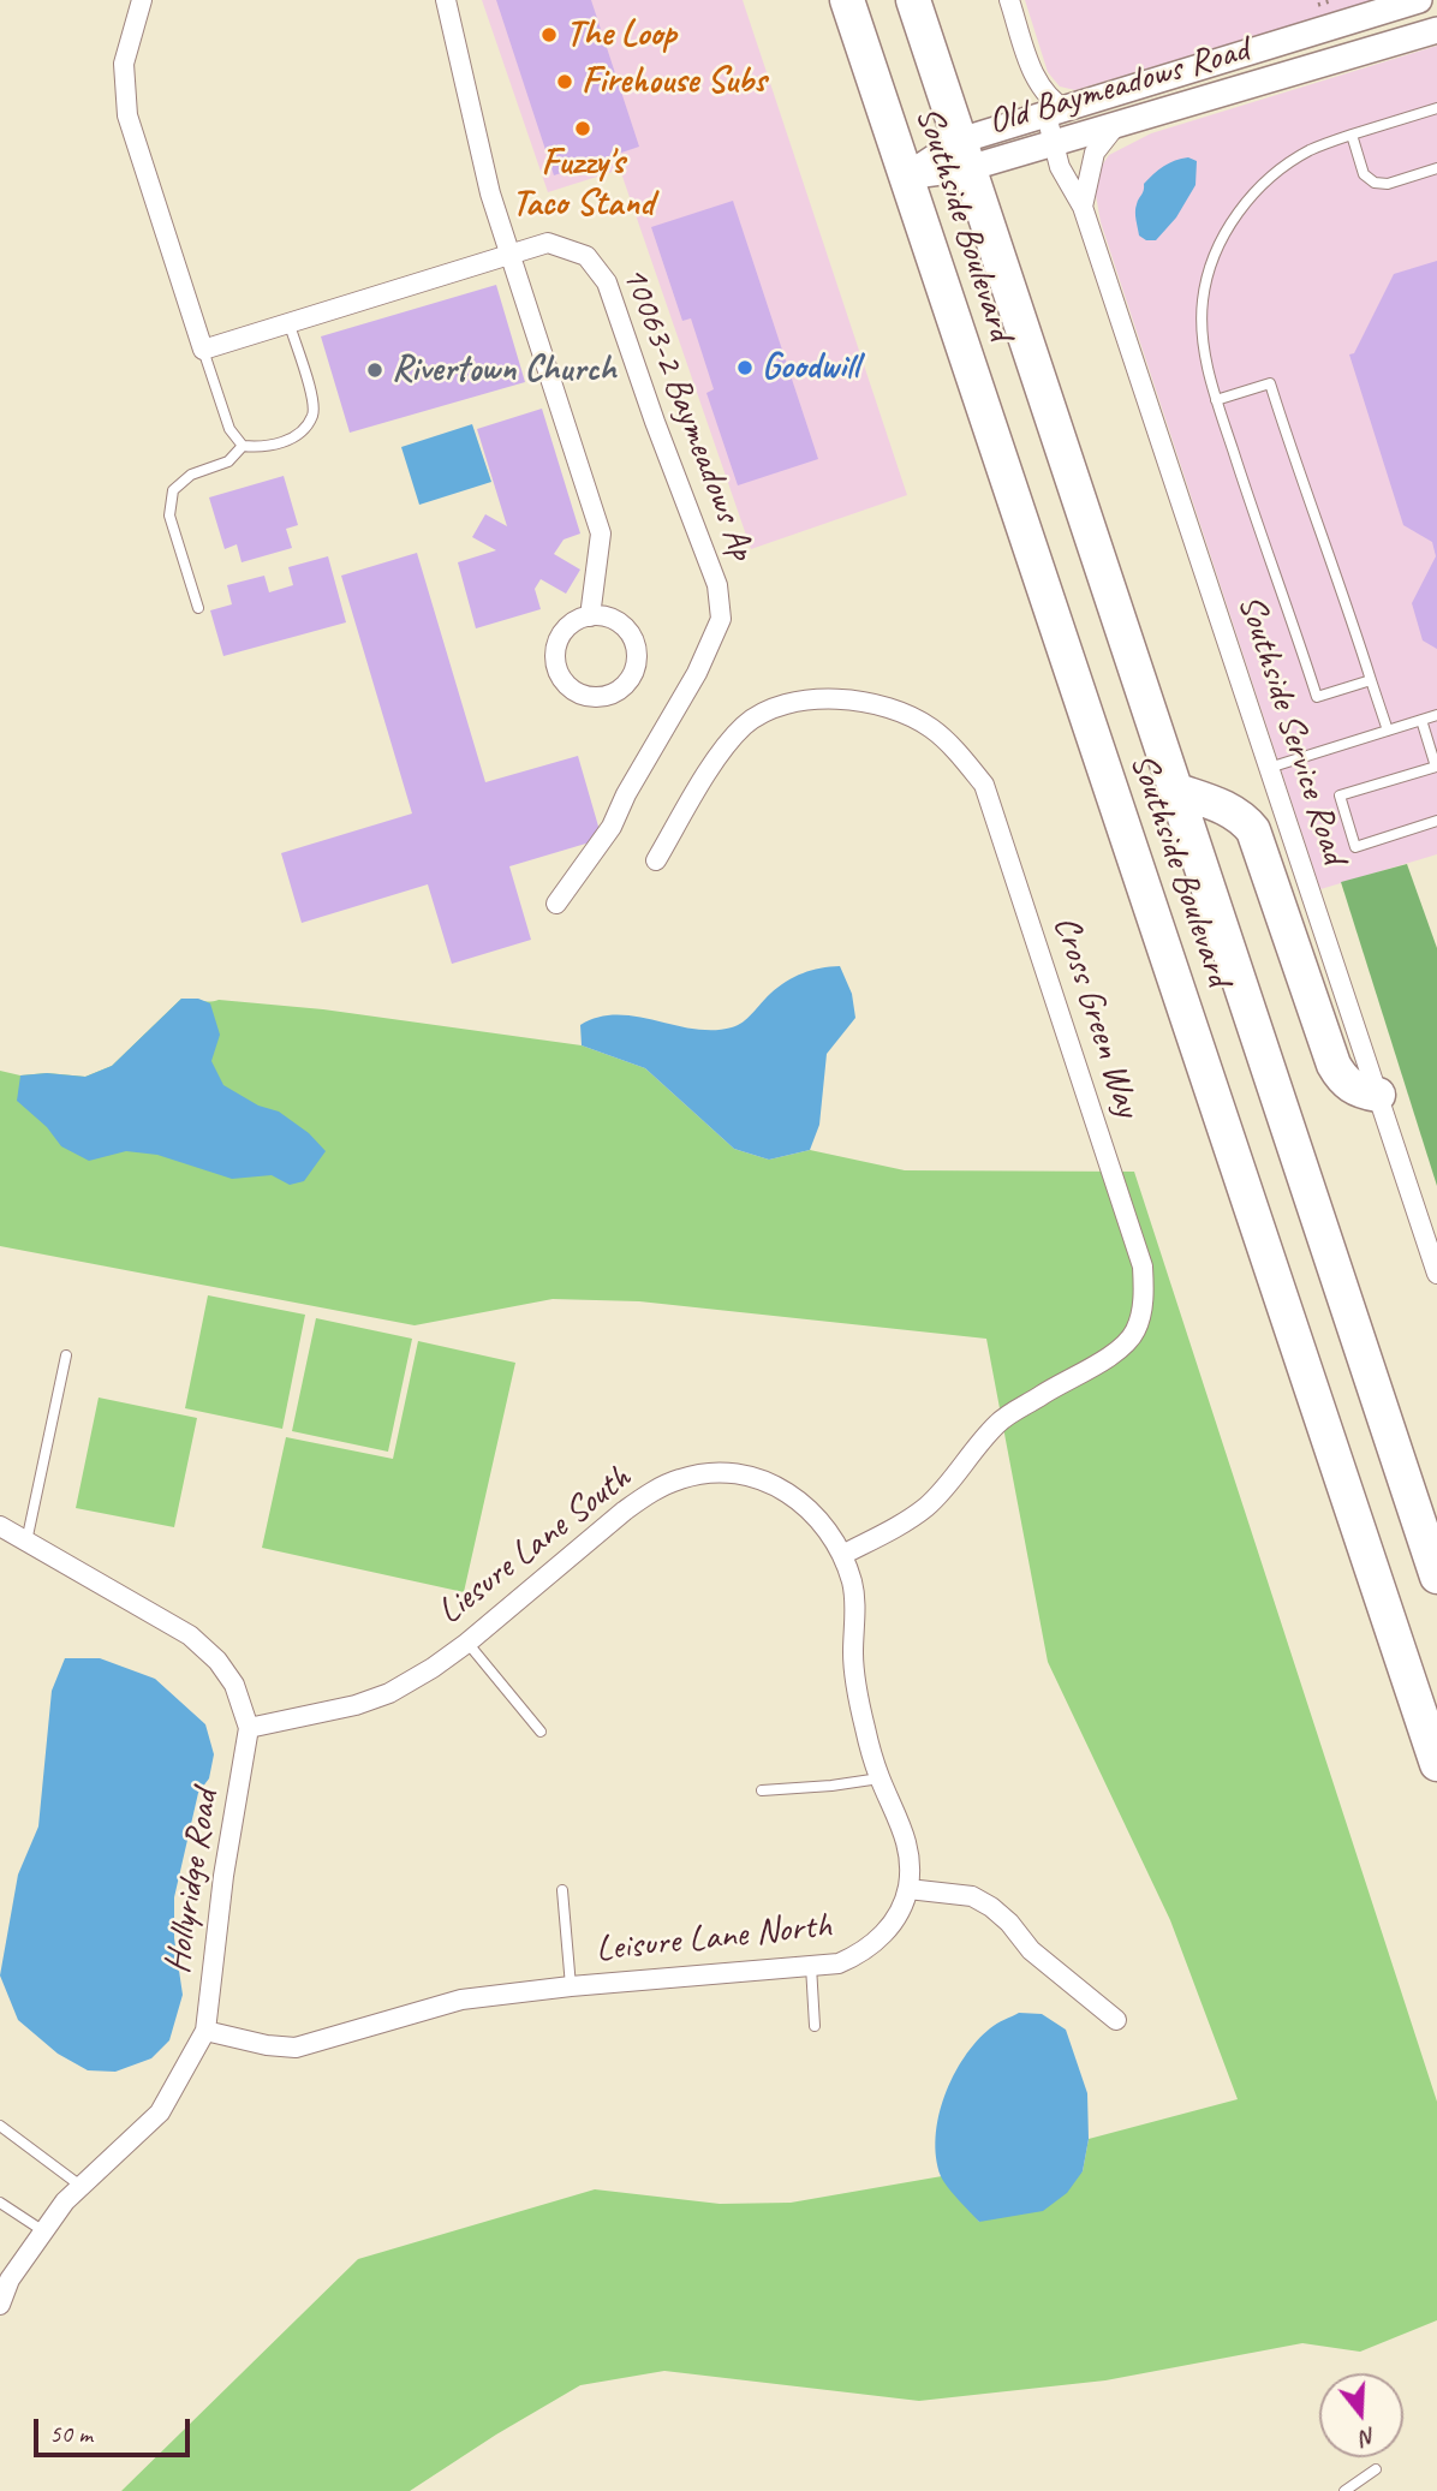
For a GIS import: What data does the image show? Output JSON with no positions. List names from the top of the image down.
{
  "streets": {
    "highway": ["Southside Boulevard"],
    "street": [
      "Old Baymeadows Road",
      "10063-2 Baymeadows Ap",
      "Southside Service Road",
      "Cross Green Way",
      "Liesure Lane South",
      "Hollyridge Road",
      "Leisure Lane North"
    ]
  },
  "crossings": [
    ["Old Baymeadows Road", "Southside Boulevard"],
    ["Old Baymeadows Road", "Southside Service Road"],
    ["Cross Green Way", "Liesure Lane South"],
    ["Cross Green Way", "Leisure Lane North"],
    ["Liesure Lane South", "Hollyridge Road"],
    ["Liesure Lane South", "Leisure Lane North"],
    ["Hollyridge Road", "Leisure Lane North"]
  ],
  "places": [
    "The Loop",
    "Firehouse Subs",
    "Fuzzy's Taco Stand",
    "Goodwill",
    "Rivertown Church"
  ],
  "scale_bar": "50 m",
  "north": "bottom"
}
